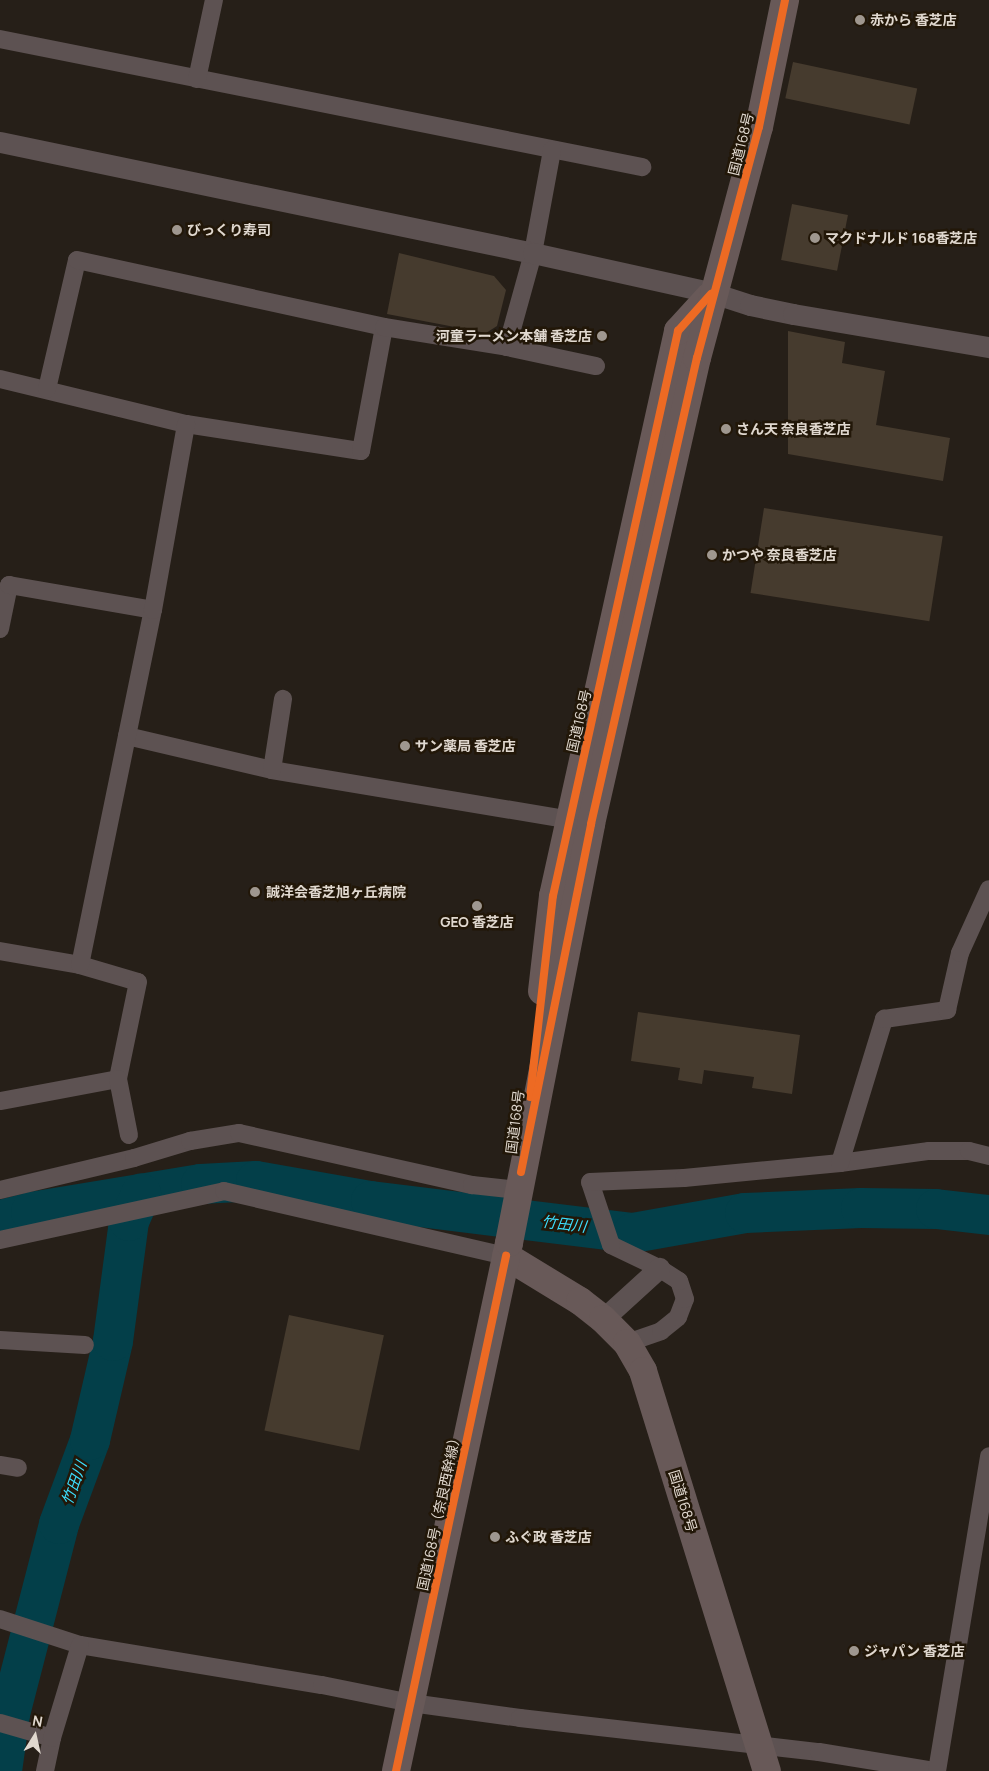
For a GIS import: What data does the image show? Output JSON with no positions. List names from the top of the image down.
{
  "streets": {
    "highway": ["国道168号", "国道168号（奈良西幹線）"]
  },
  "crossings": [
    ["国道168号", "国道168号（奈良西幹線）"]
  ],
  "water": ["竹田川"],
  "places": [
    "赤から 香芝店",
    "びっくり寿司",
    "マクドナルド 168香芝店",
    "河童ラーメン本舗 香芝店",
    "さん天 奈良香芝店",
    "かつや 奈良香芝店",
    "サン薬局 香芝店",
    "誠洋会香芝旭ヶ丘病院",
    "GEO 香芝店",
    "ふぐ政 香芝店",
    "ジャパン 香芝店"
  ],
  "north": "top"
}
